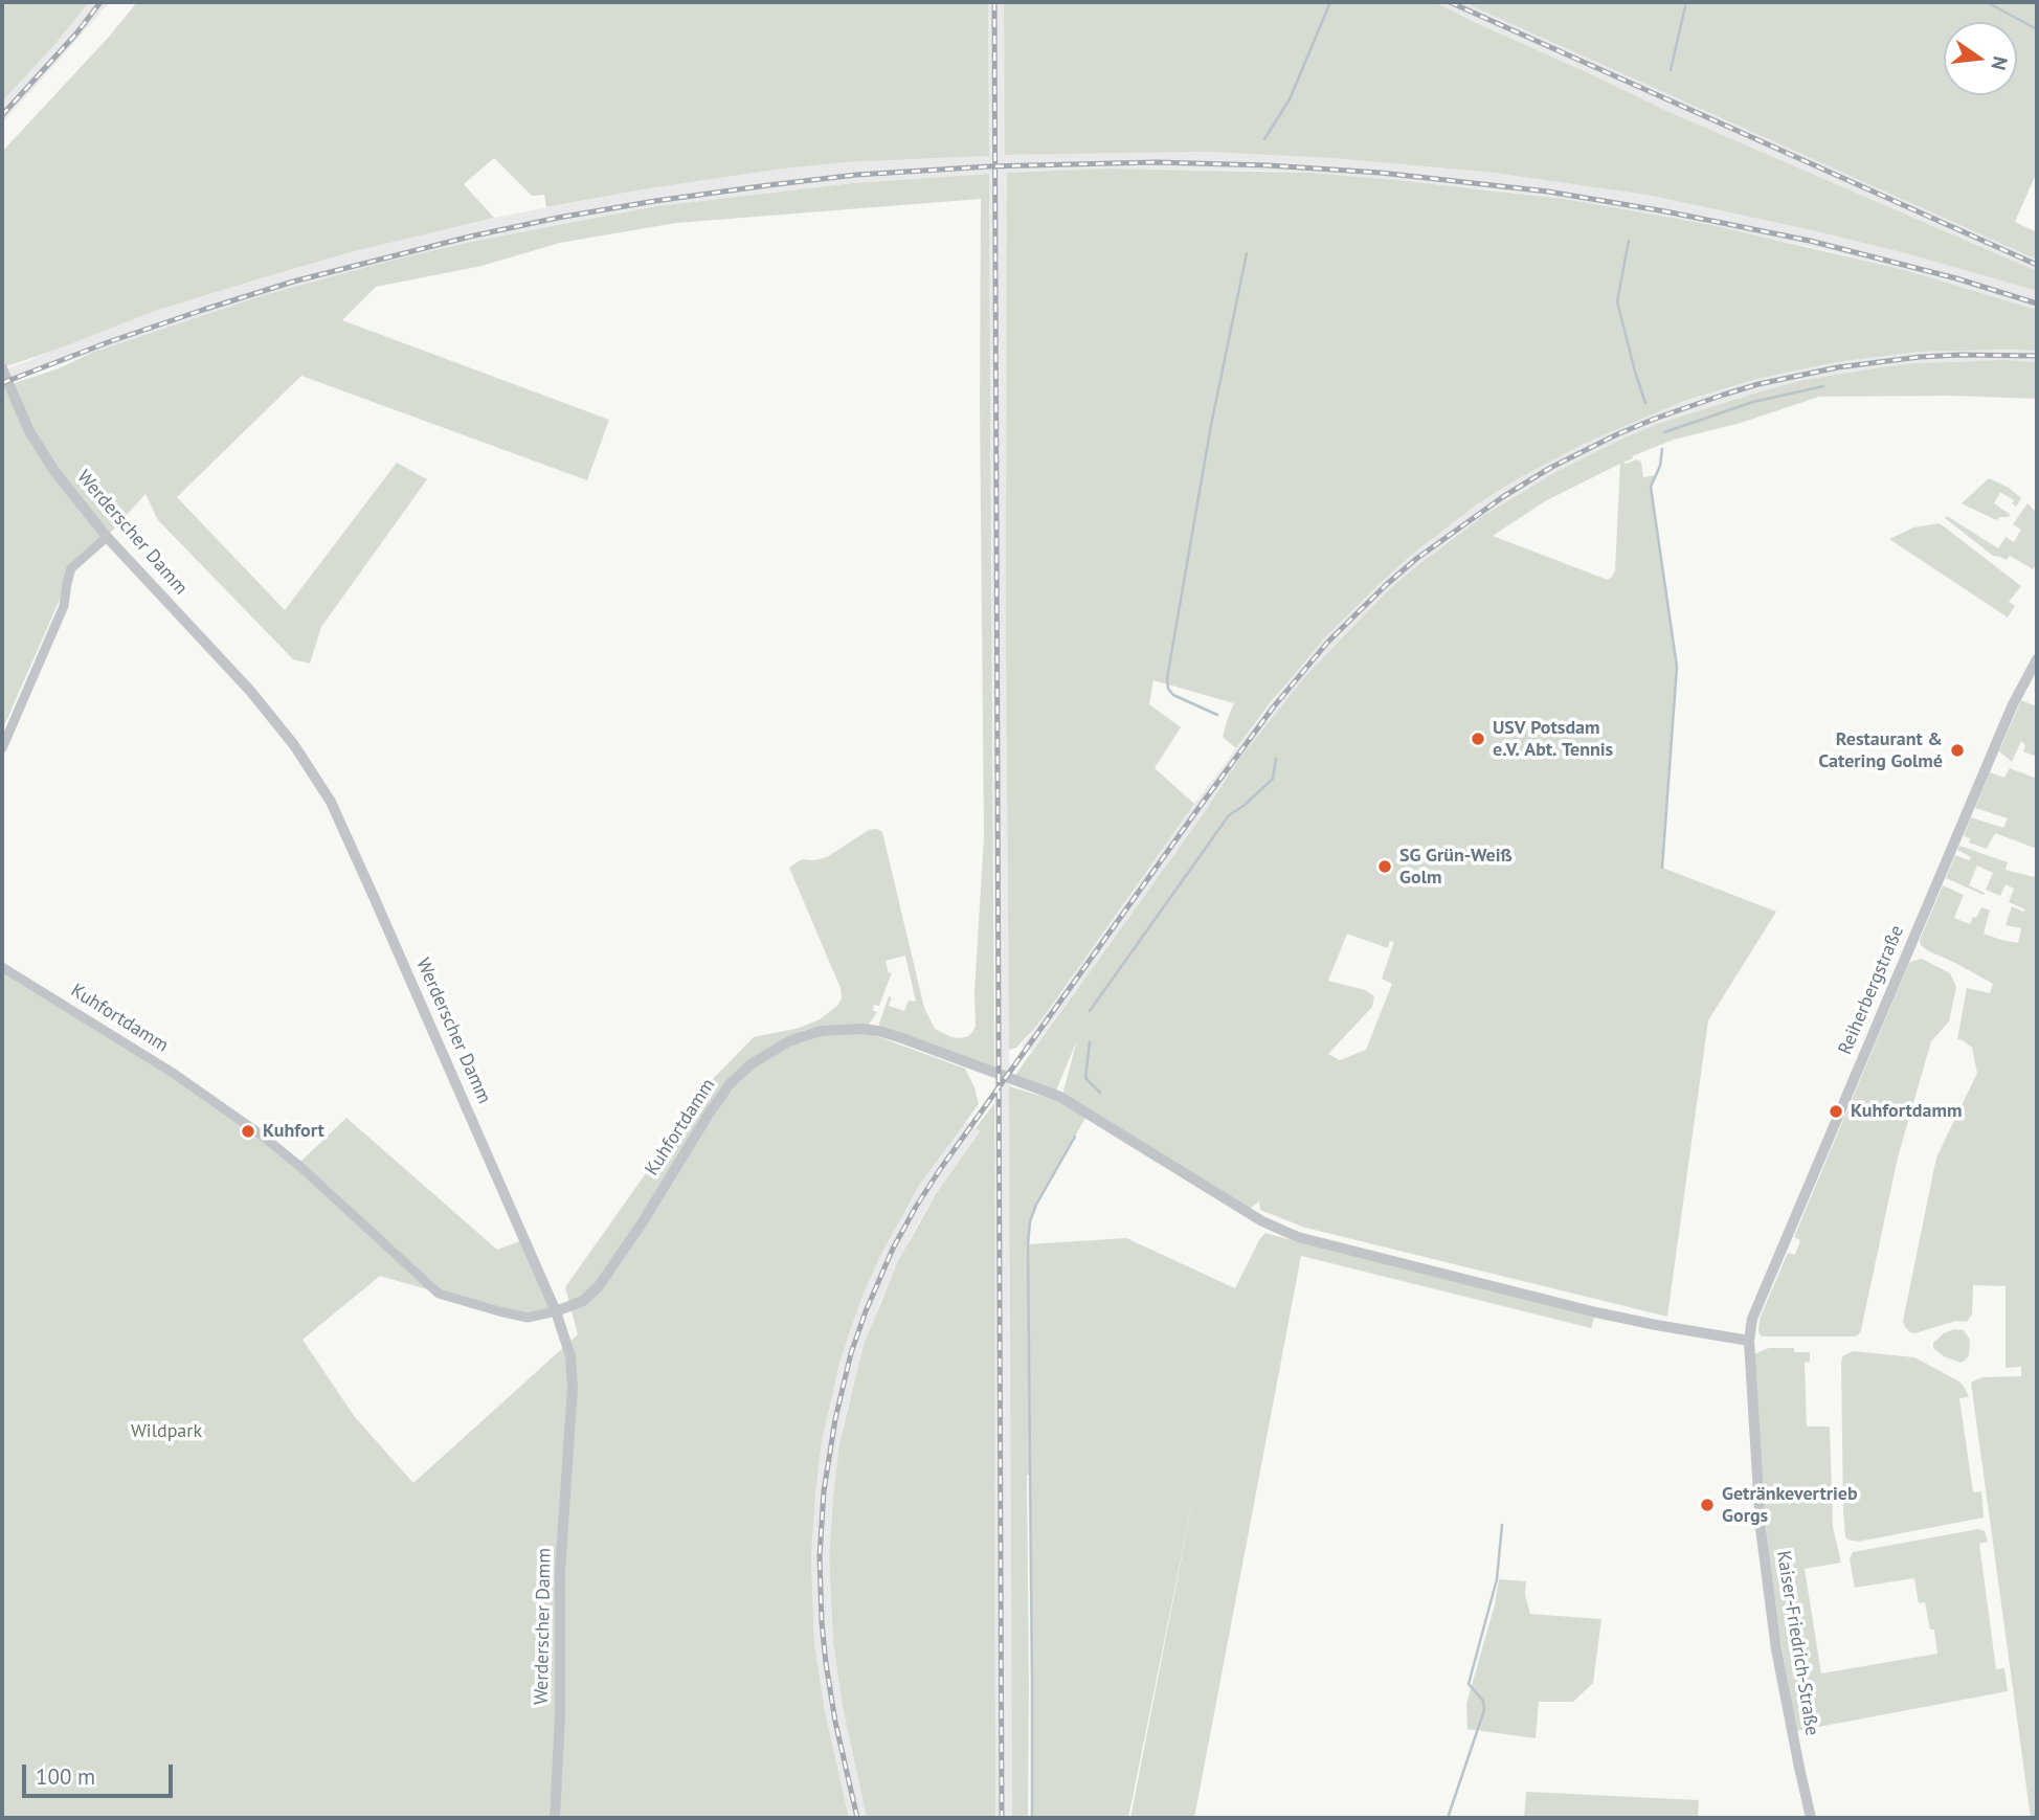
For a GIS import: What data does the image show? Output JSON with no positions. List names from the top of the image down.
{
  "streets": {
    "street": [
      "Werderscher Damm",
      "Reiherbergstraße",
      "Kuhfortdamm",
      "Kaiser-Friedrich-Straße"
    ]
  },
  "crossings": [
    ["Werderscher Damm", "Kuhfortdamm"],
    ["Reiherbergstraße", "Kuhfortdamm"],
    ["Reiherbergstraße", "Kaiser-Friedrich-Straße"],
    ["Kuhfortdamm", "Kaiser-Friedrich-Straße"]
  ],
  "parks": ["Wildpark"],
  "places": [
    "USV Potsdam e.V. Abt. Tennis",
    "Restaurant & Catering Golmé",
    "SG Grün-Weiß Golm",
    "Kuhfortdamm",
    "Kuhfort",
    "Getränkevertrieb Gorgs"
  ],
  "scale_bar": "100 m",
  "north": "right"
}
